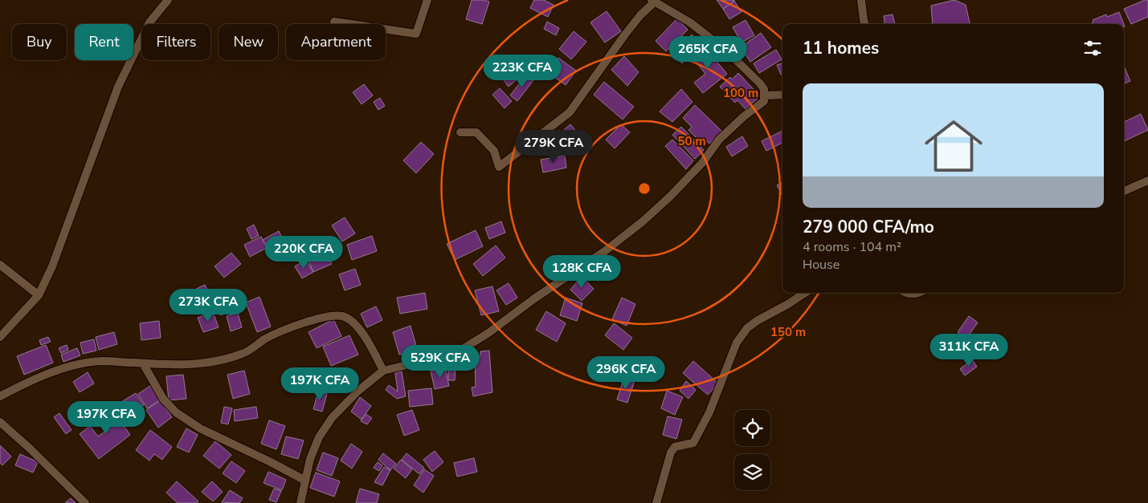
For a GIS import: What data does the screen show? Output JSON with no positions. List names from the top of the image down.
{
  "page": {
    "chip": [
      "Buy",
      "Rent",
      "Filters",
      "New",
      "Apartment"
    ],
    "heading": "11 homes",
    "price": [
      "265K CFA",
      "223K CFA",
      "279K CFA",
      "220K CFA",
      "128K CFA",
      "273K CFA",
      "311K CFA",
      "529K CFA",
      "296K CFA",
      "197K CFA",
      "197K CFA"
    ],
    "list": [
      {
        "name": "279 000 CFA/mo",
        "note": "4 rooms · 104 m² · House"
      }
    ]
  },
  "rings": ["100 m", "50 m", "150 m"]
}
